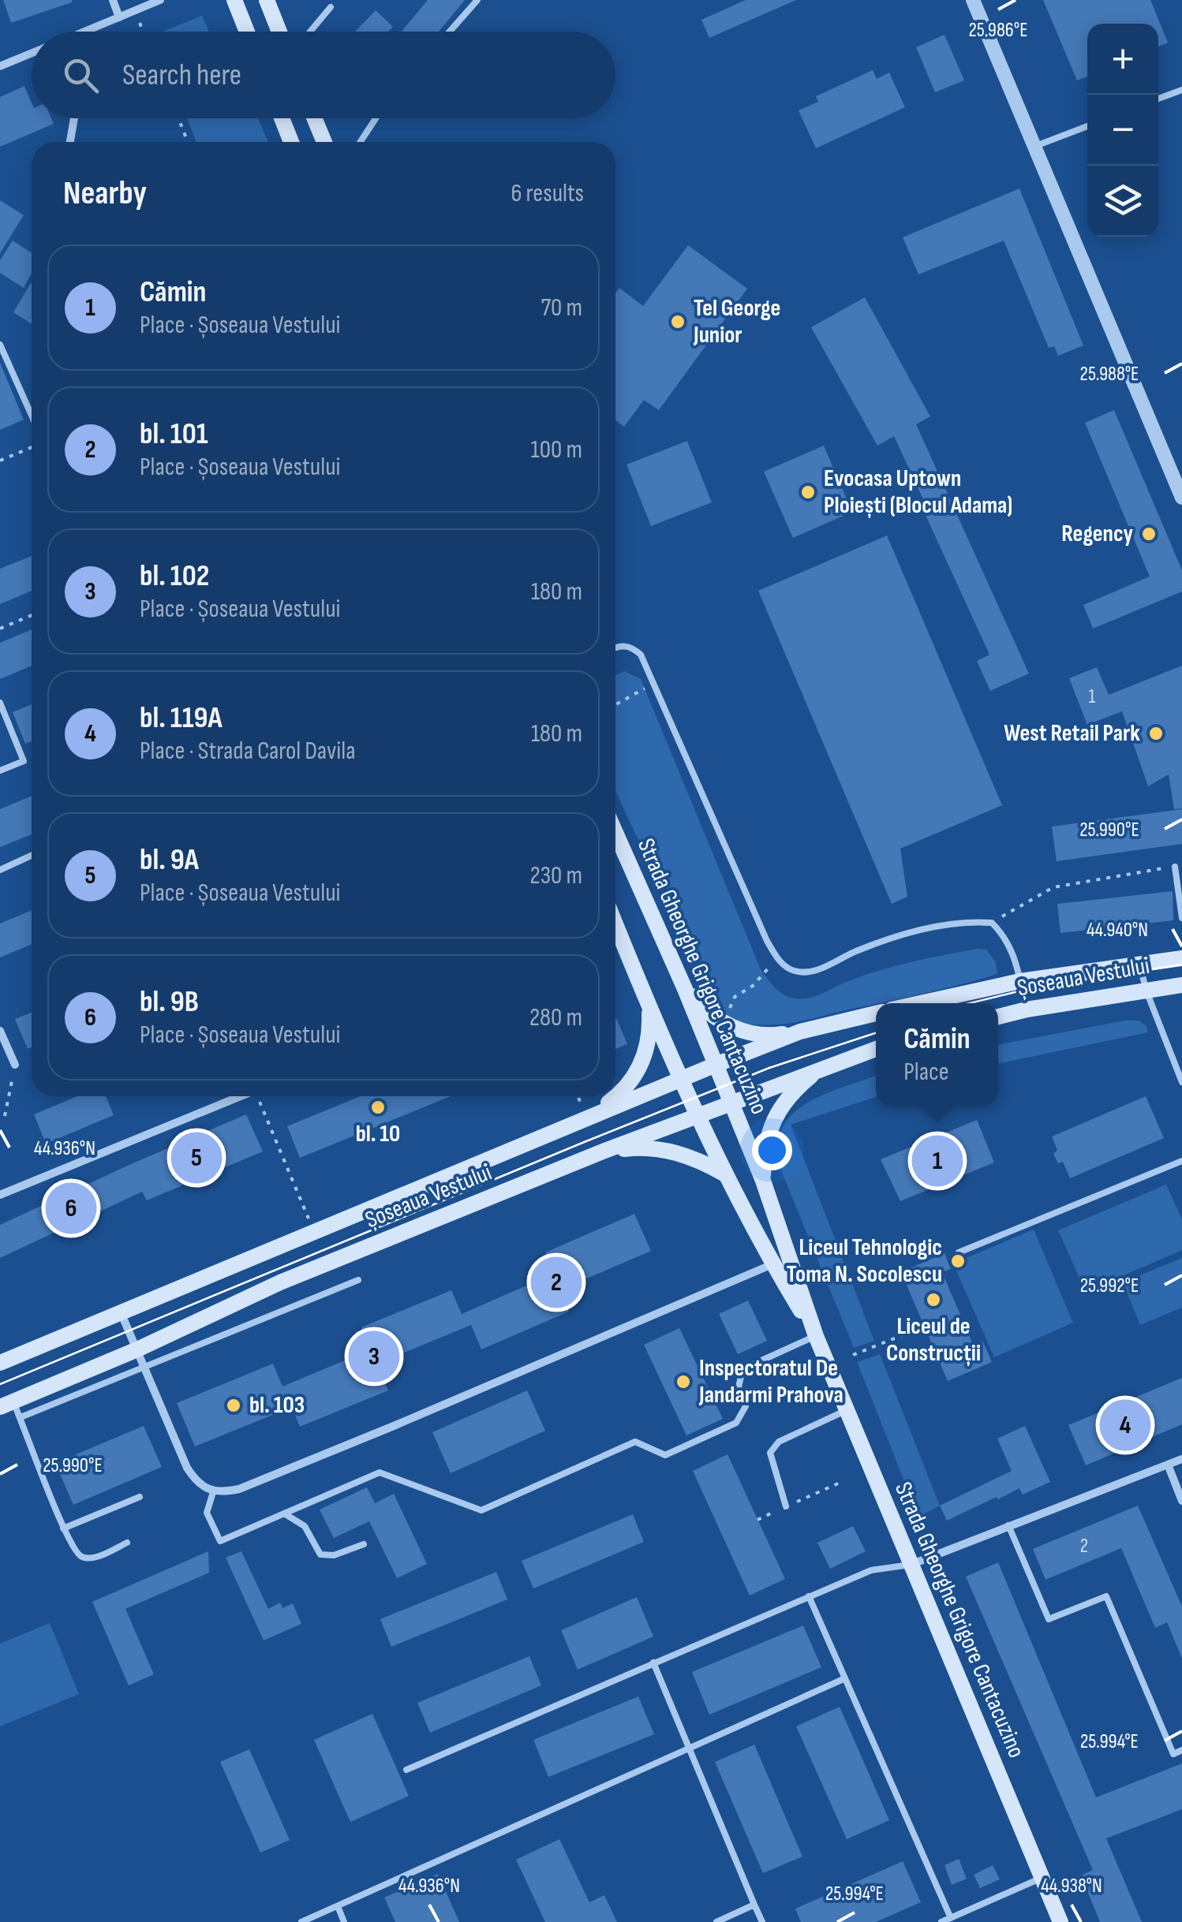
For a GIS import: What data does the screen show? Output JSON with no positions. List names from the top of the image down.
{
  "streets": {
    "main road": ["Strada Gheorghe Grigore Cantacuzino", "Șoseaua Vestului"]
  },
  "crossings": [
    ["Strada Gheorghe Grigore Cantacuzino", "Șoseaua Vestului"]
  ],
  "places": [
    "Tel George Junior",
    "Evocasa Uptown Ploiești (Blocul Adama)",
    "Regency",
    "West Retail Park",
    "bl. 10",
    "Liceul Tehnologic Toma N. Socolescu",
    "Liceul de Construcții",
    "Inspectoratul De Jandarmi Prahova",
    "bl. 103"
  ],
  "house_numbers": ["1", "2"],
  "page": {
    "map_buttons": ["+", "−"],
    "search": "Search here",
    "heading": ["Nearby", "6 results"],
    "list": [
      {
        "mark": "1",
        "name": "Cămin",
        "note": "Place · Șoseaua Vestului",
        "value": "70 m"
      },
      {
        "mark": "2",
        "name": "bl. 101",
        "note": "Place · Șoseaua Vestului",
        "value": "100 m"
      },
      {
        "mark": "3",
        "name": "bl. 102",
        "note": "Place · Șoseaua Vestului",
        "value": "180 m"
      },
      {
        "mark": "4",
        "name": "bl. 119A",
        "note": "Place · Strada Carol Davila",
        "value": "180 m"
      },
      {
        "mark": "5",
        "name": "bl. 9A",
        "note": "Place · Șoseaua Vestului",
        "value": "230 m"
      },
      {
        "mark": "6",
        "name": "bl. 9B",
        "note": "Place · Șoseaua Vestului",
        "value": "280 m"
      }
    ],
    "popup": ["Cămin", "Place"],
    "pins": [
      "5",
      "1",
      "6",
      "2",
      "3",
      "4"
    ]
  },
  "coordinates": [
    "25.986°E",
    "25.988°E",
    "25.990°E",
    "44.940°N",
    "44.936°N",
    "25.992°E",
    "25.994°E",
    "44.938°N"
  ]
}
